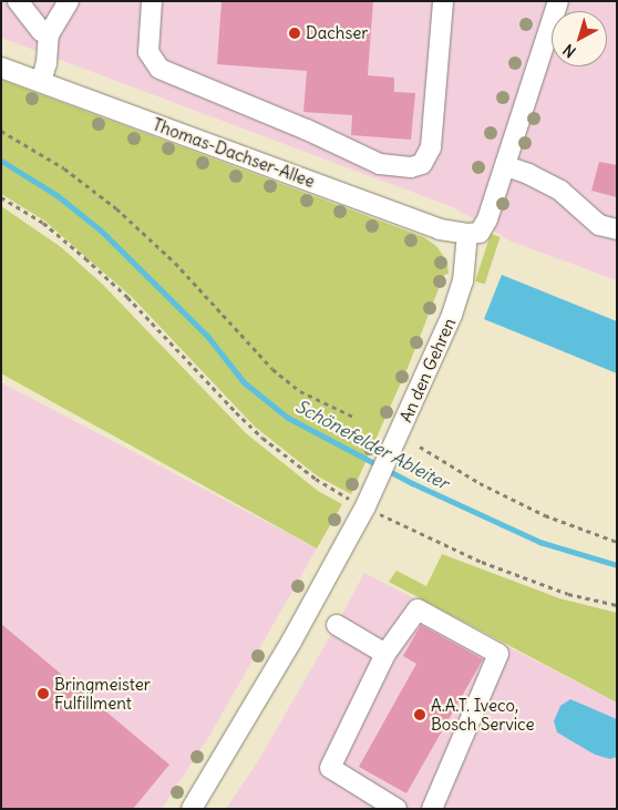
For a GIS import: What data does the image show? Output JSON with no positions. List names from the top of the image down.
{
  "streets": {
    "street": ["Thomas-Dachser-Allee", "An den Gehren"]
  },
  "crossings": [
    ["Thomas-Dachser-Allee", "An den Gehren"]
  ],
  "water": ["Schönefelder Ableiter"],
  "places": ["Dachser", "Bringmeister Fulfillment", "A.A.T. Iveco, Bosch Service"],
  "north": "bottom left"
}
